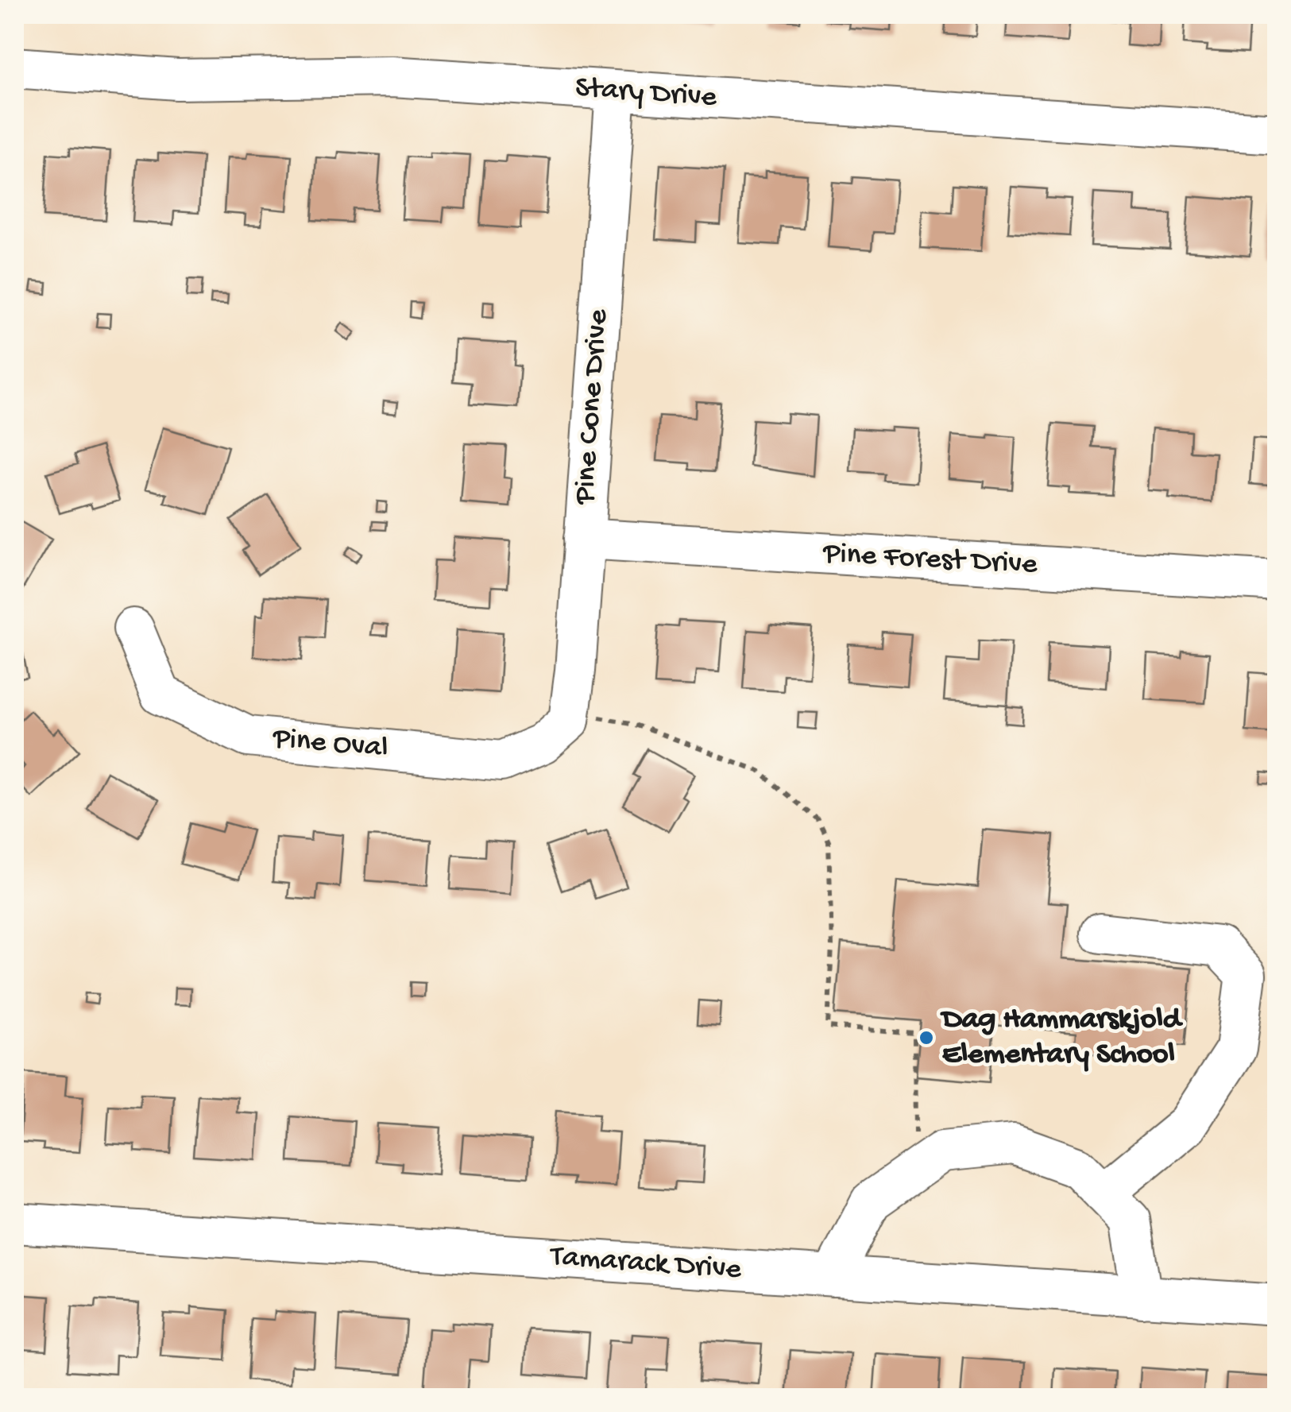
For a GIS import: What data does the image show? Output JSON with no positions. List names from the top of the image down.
{
  "streets": {
    "street": [
      "Stary Drive",
      "Pine Cone Drive",
      "Pine Forest Drive",
      "Pine Oval",
      "Tamarack Drive"
    ]
  },
  "crossings": [
    ["Stary Drive", "Pine Cone Drive"],
    ["Pine Cone Drive", "Pine Forest Drive"],
    ["Pine Cone Drive", "Pine Oval"]
  ],
  "places": ["Dag Hammarskjold Elementary School"]
}
